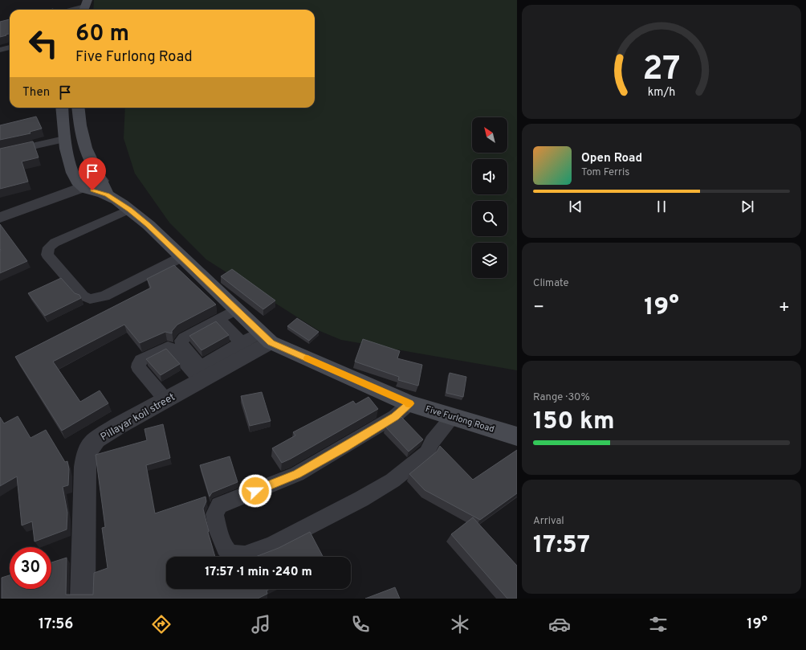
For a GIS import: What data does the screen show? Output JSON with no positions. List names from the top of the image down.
{
  "streets": {
    "main road": ["Five Furlong Road"],
    "street": ["Pillayar koil street"]
  },
  "crossings": [
    ["Pillayar koil street", "Five Furlong Road"]
  ],
  "north": "top left",
  "page": {
    "turn": ["60 m", "Five Furlong Road"],
    "then": "Then",
    "song": ["Open Road", "Tom Ferris"],
    "tile": [
      "Climate",
      ["Range · 30%", "150 km"],
      ["Arrival", "17:57"]
    ],
    "heat": ["−", "19°", "+"],
    "limit": "30",
    "trip": "17:57 · 1 min · 240 m",
    "tabs": ["17:56", "19°"],
    "gauge": ["27", "km/h"]
  }
}
